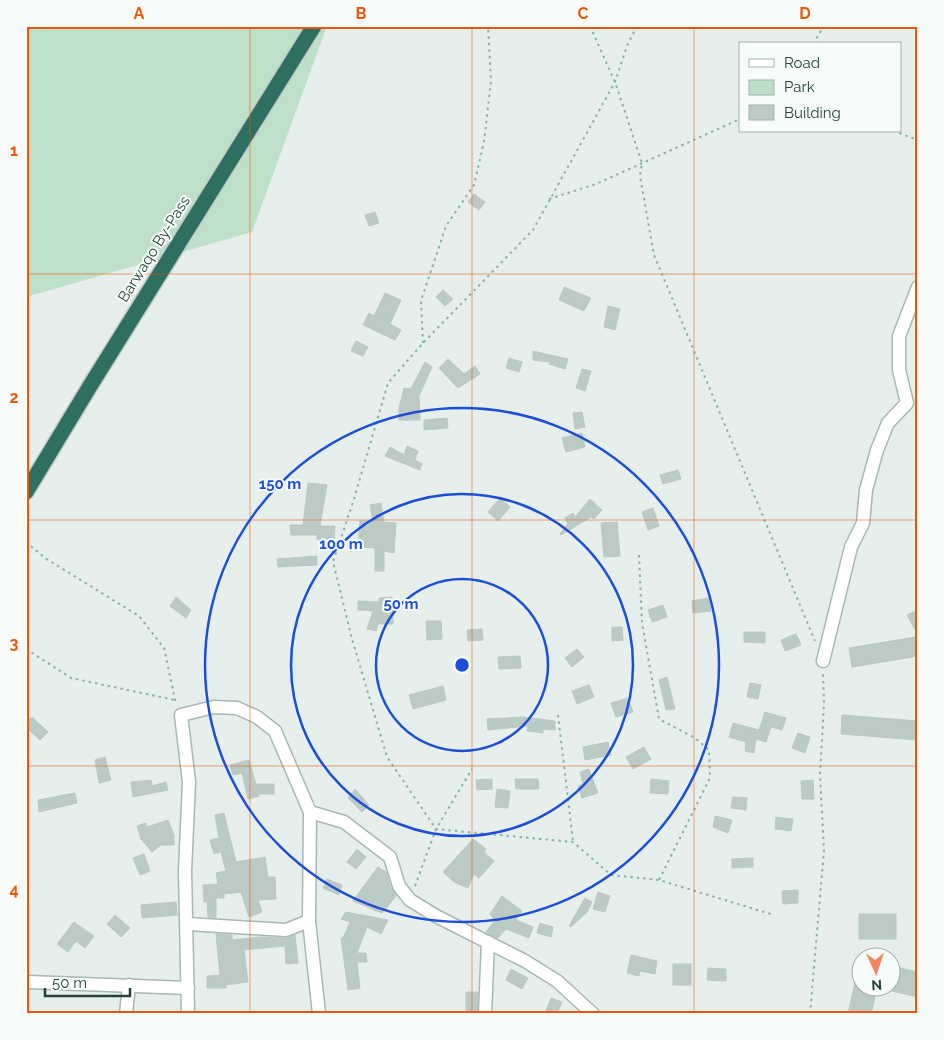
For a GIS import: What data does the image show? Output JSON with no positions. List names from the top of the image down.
{
  "streets": {
    "highway": ["Barwaqo By-Pass"]
  },
  "legend": ["Road", "Park", "Building"],
  "scale_bar": "50 m",
  "north": "bottom",
  "grid": {
    "columns": [
      "A",
      "B",
      "C",
      "D"
    ],
    "rows": [
      "1",
      "2",
      "3",
      "4"
    ]
  },
  "rings": ["150 m", "100 m", "50 m"]
}
